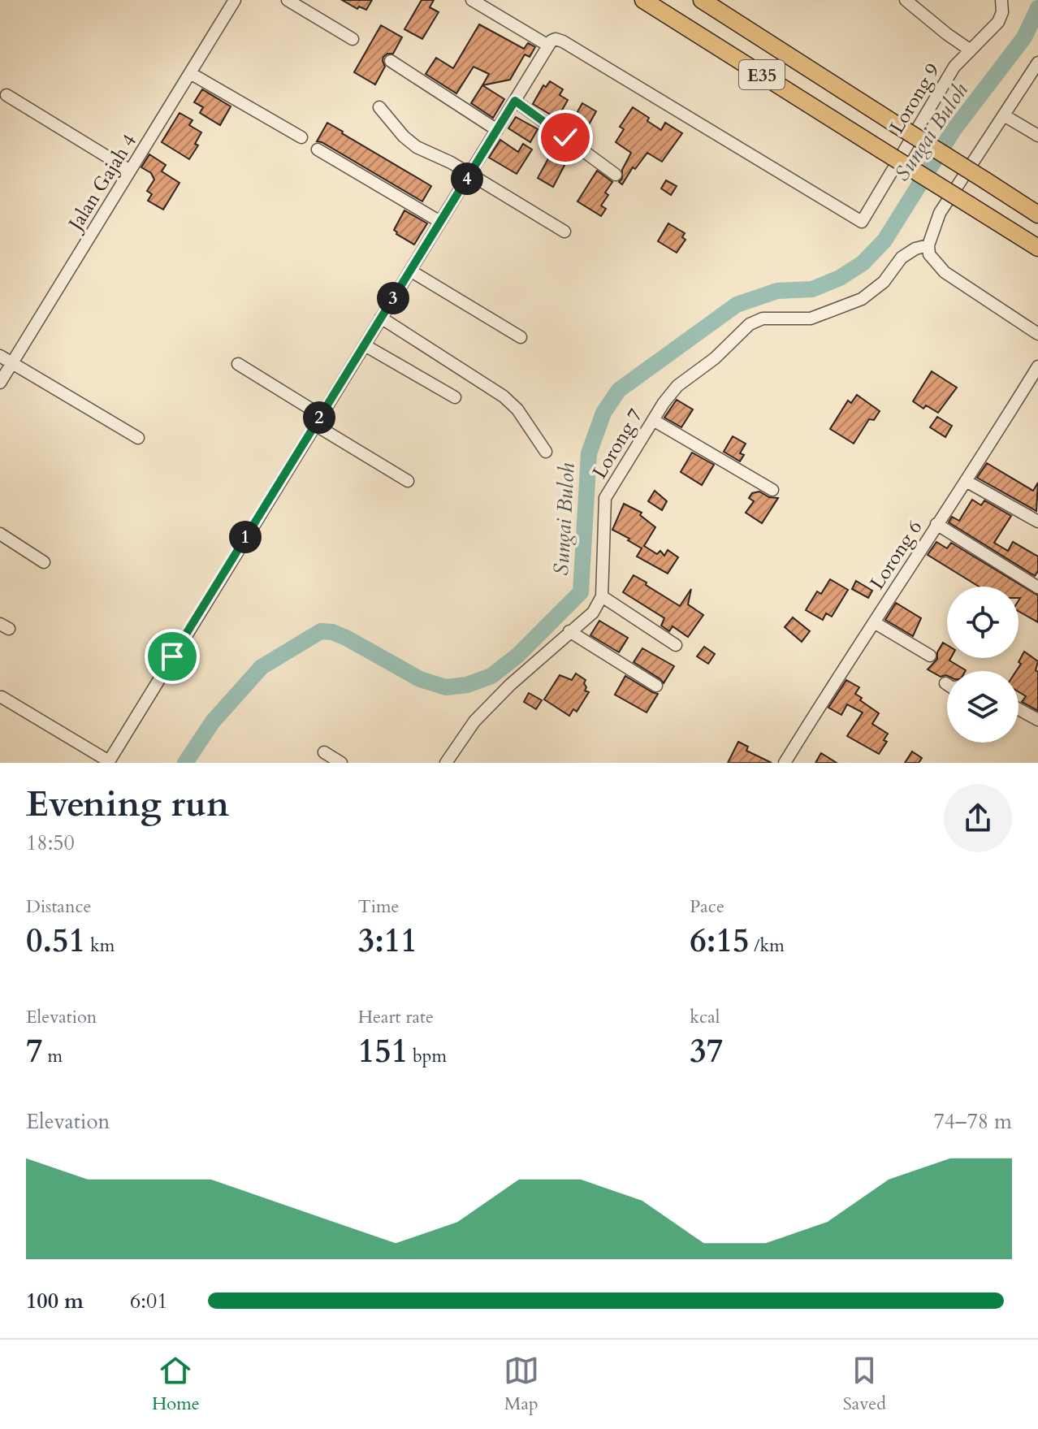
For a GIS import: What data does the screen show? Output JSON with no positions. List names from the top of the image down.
{
  "streets": {
    "highway": ["E35"],
    "street": [
      "Lorong 9",
      "Jalan Gajah 4",
      "Lorong 7",
      "Lorong 6"
    ]
  },
  "water": ["Sungai Buloh"],
  "page": {
    "pins": [
      "4",
      "3",
      "2",
      "1"
    ],
    "heading": ["Evening run", "18:50"],
    "stats": [
      ["Distance", "0.51 km"],
      ["Time", "3:11"],
      ["Pace", "6:15 /km"],
      ["Elevation", "7 m"],
      ["Heart rate", "151 bpm"],
      ["kcal", "37"]
    ],
    "chart": ["Elevation", "74–78 m"],
    "list": [
      {
        "name": "100 m",
        "note": "6:01"
      }
    ],
    "tabs": ["Home", "Map", "Saved"]
  }
}
